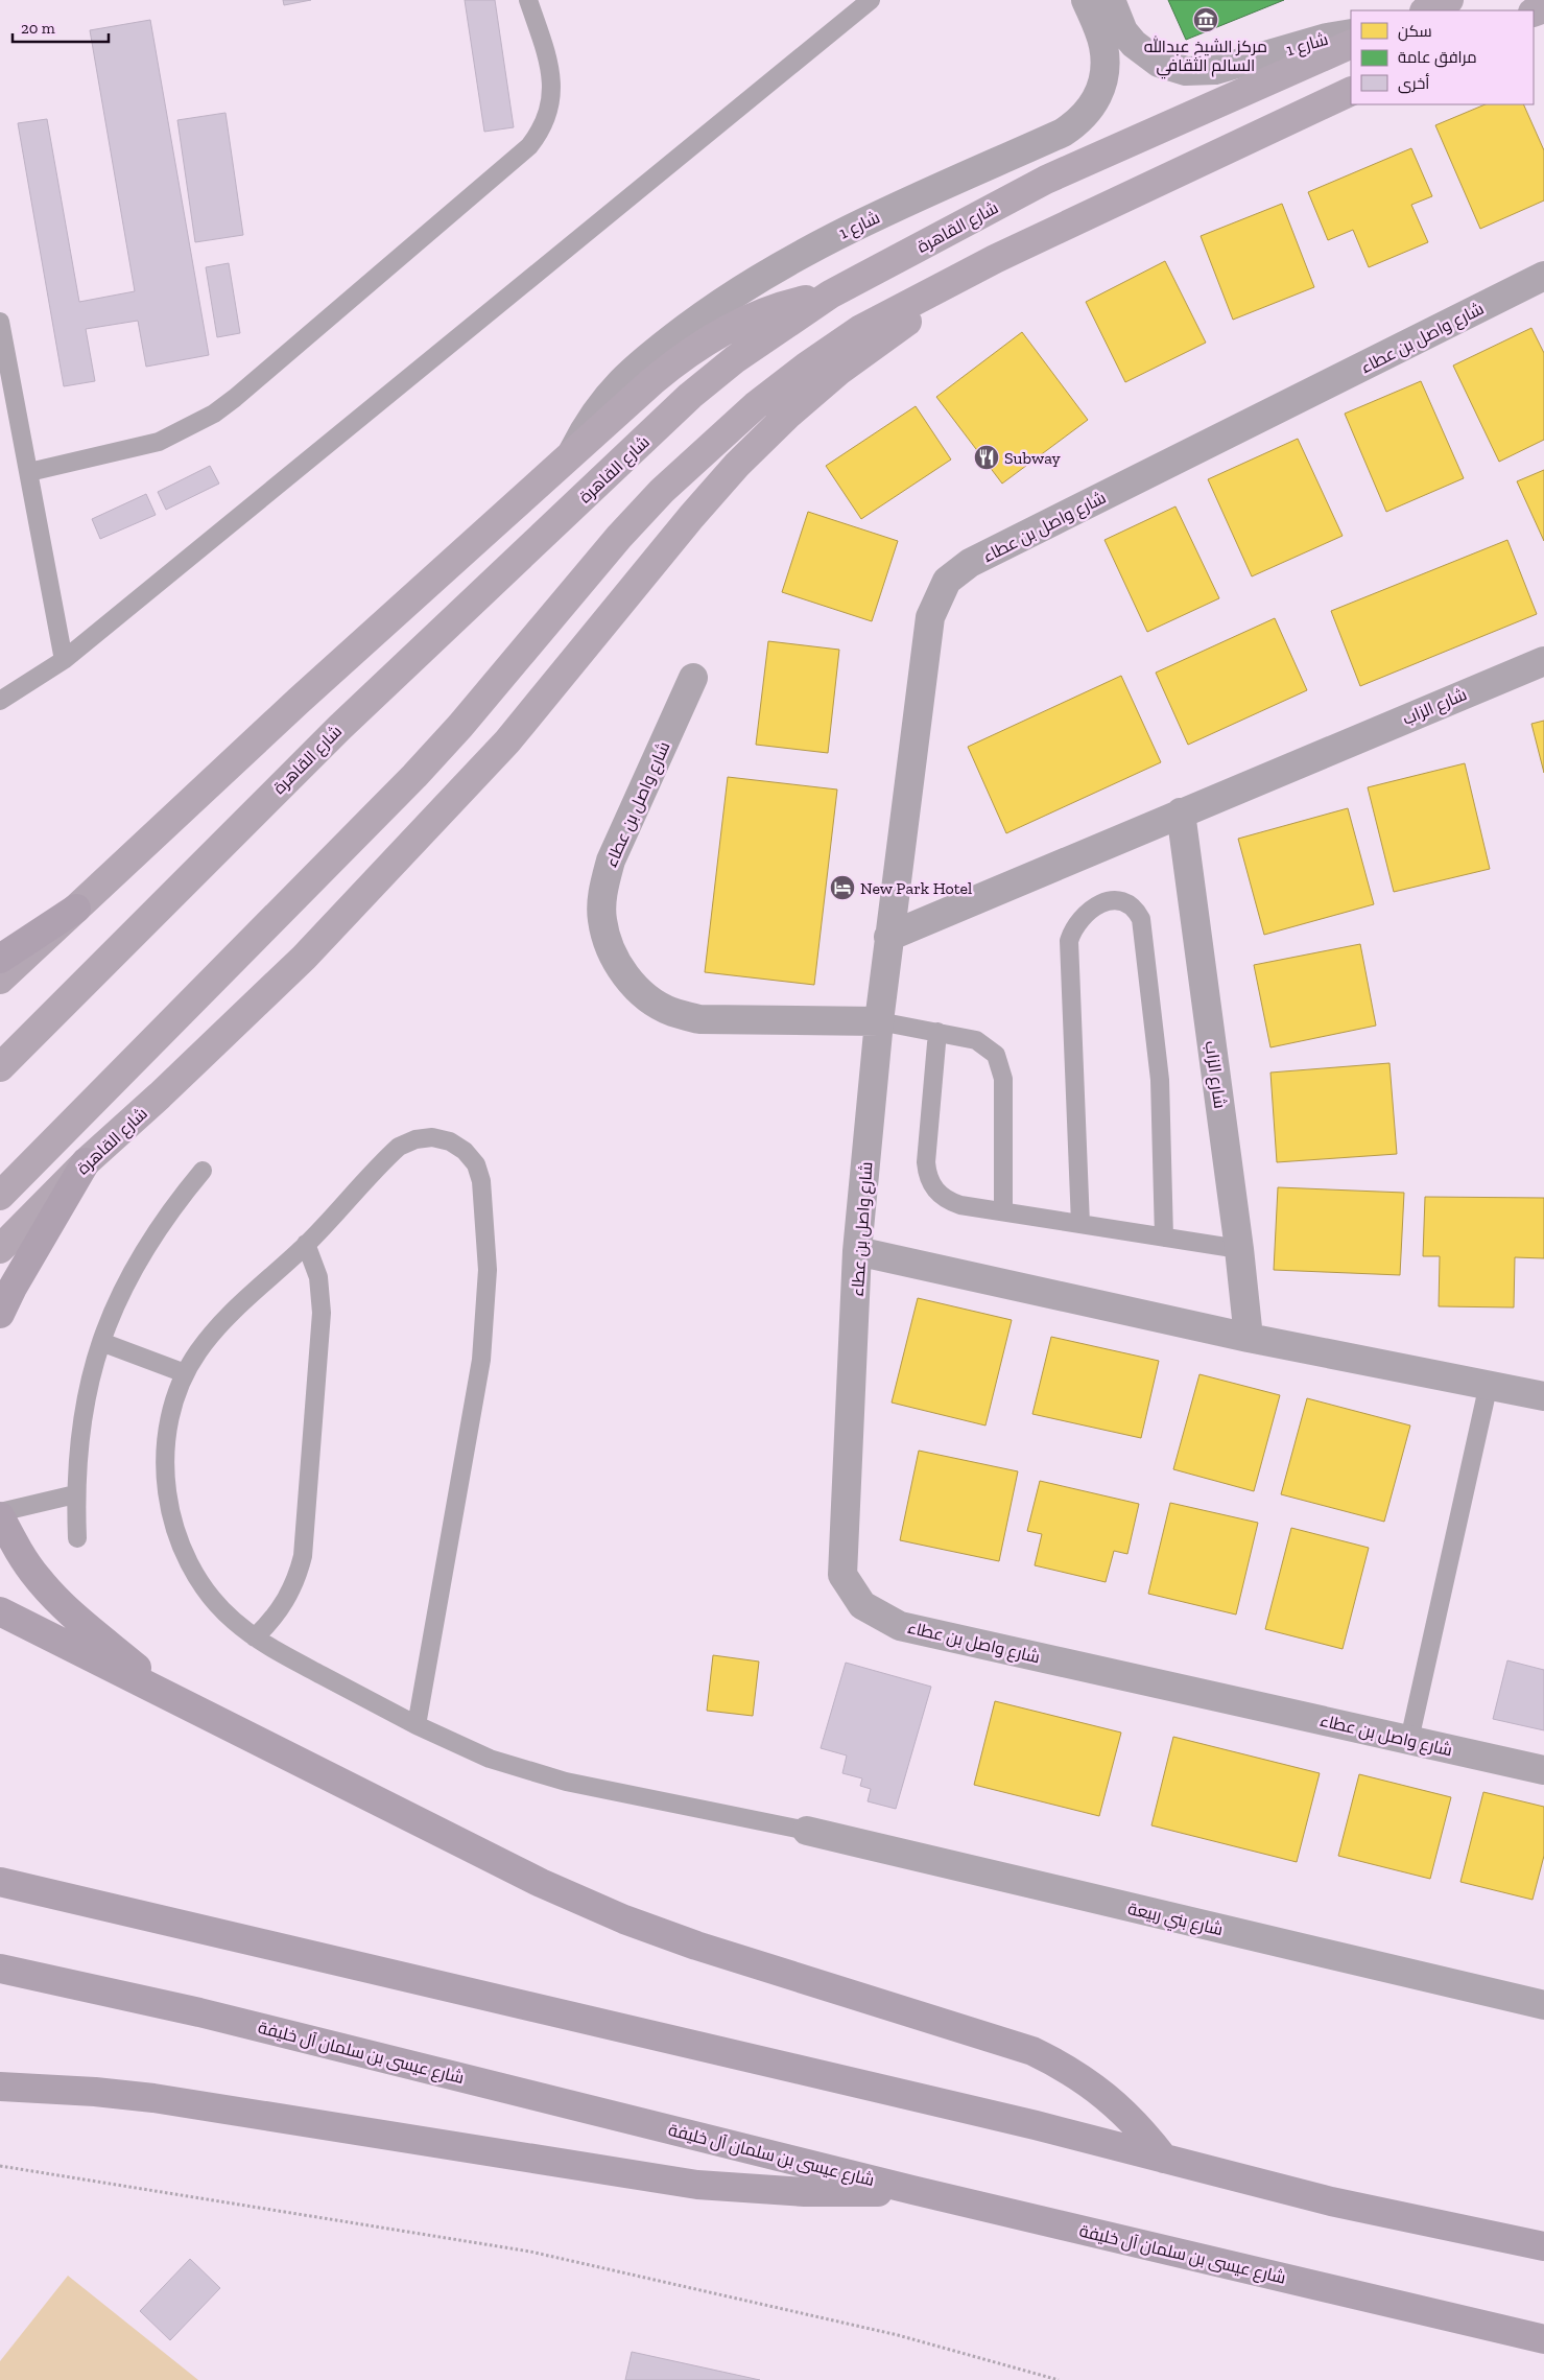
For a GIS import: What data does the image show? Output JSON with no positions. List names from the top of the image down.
{
  "streets": {
    "highway": ["شارع عيسى بن سلمان آل خليفة"],
    "main road": ["شارع القاهرة"],
    "street": [
      "شارع 1",
      "شارع واصل بن عطاء",
      "شارع الزاب",
      "شارع بني ربيعة"
    ]
  },
  "crossings": [
    ["شارع واصل بن عطاء", "شارع الزاب"]
  ],
  "places": {
    "museum": ["مركز الشيخ عبدالله السالم الثقافي"],
    "restaurant": ["Subway"],
    "hotel": ["New Park Hotel"]
  },
  "legend": ["سكن", "مرافق عامة", "أخرى"],
  "scale_bar": "20 m"
}
